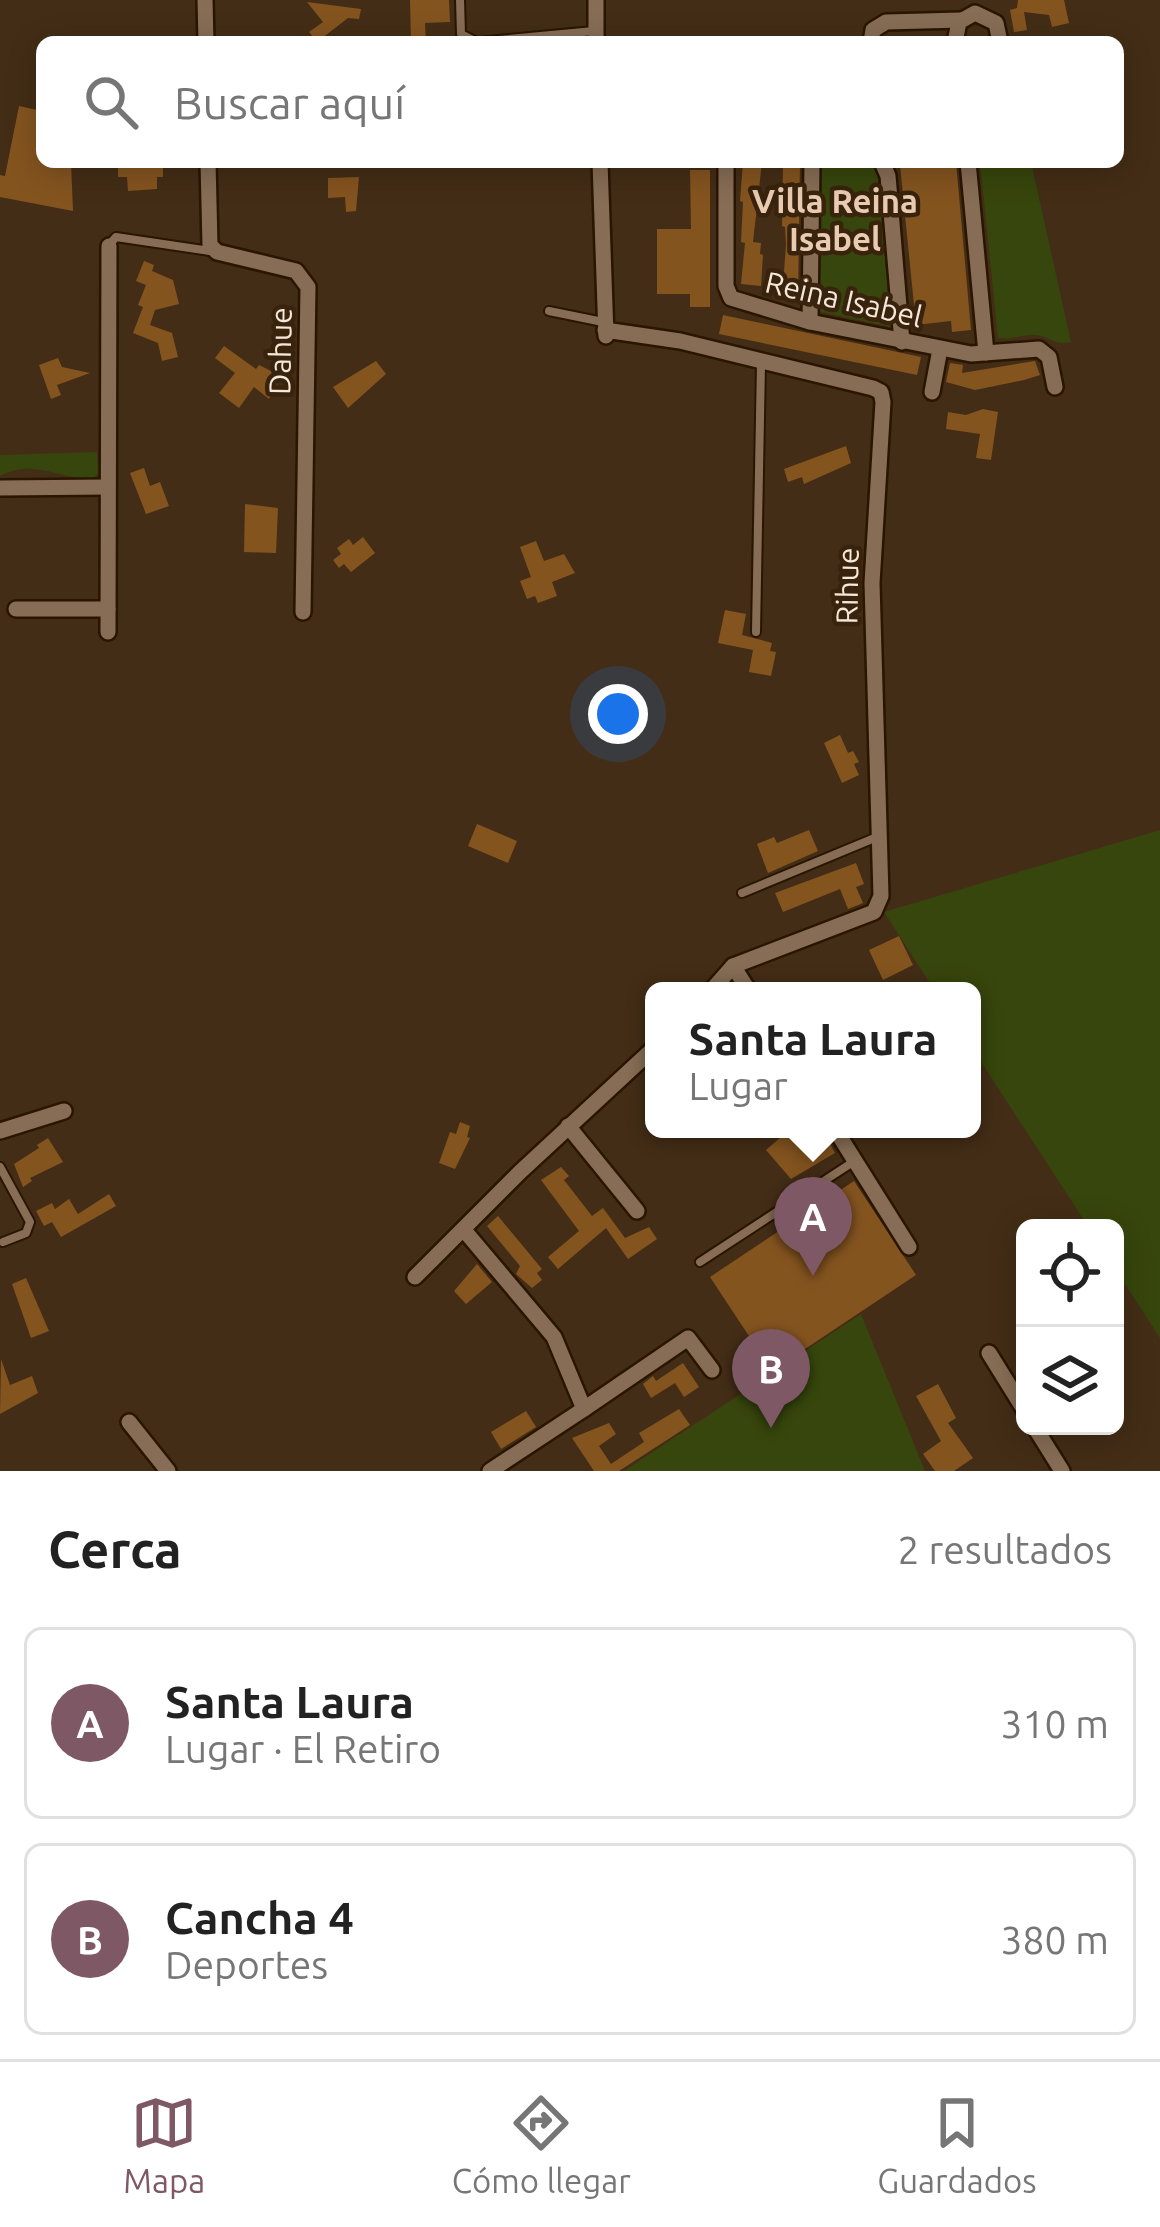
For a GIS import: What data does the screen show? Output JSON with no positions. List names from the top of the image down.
{
  "streets": {
    "street": ["Reina Isabel", "Dahue", "Rihue"]
  },
  "districts": ["Villa Reina Isabel"],
  "page": {
    "search": "Buscar aquí",
    "popup": ["Santa Laura", "Lugar"],
    "pins": ["A", "B"],
    "heading": ["Cerca", "2 resultados"],
    "list": [
      {
        "mark": "A",
        "name": "Santa Laura",
        "note": "Lugar · El Retiro",
        "value": "310 m"
      },
      {
        "mark": "B",
        "name": "Cancha 4",
        "note": "Deportes",
        "value": "380 m"
      }
    ],
    "nav": ["Mapa", "Cómo llegar", "Guardados"]
  }
}
